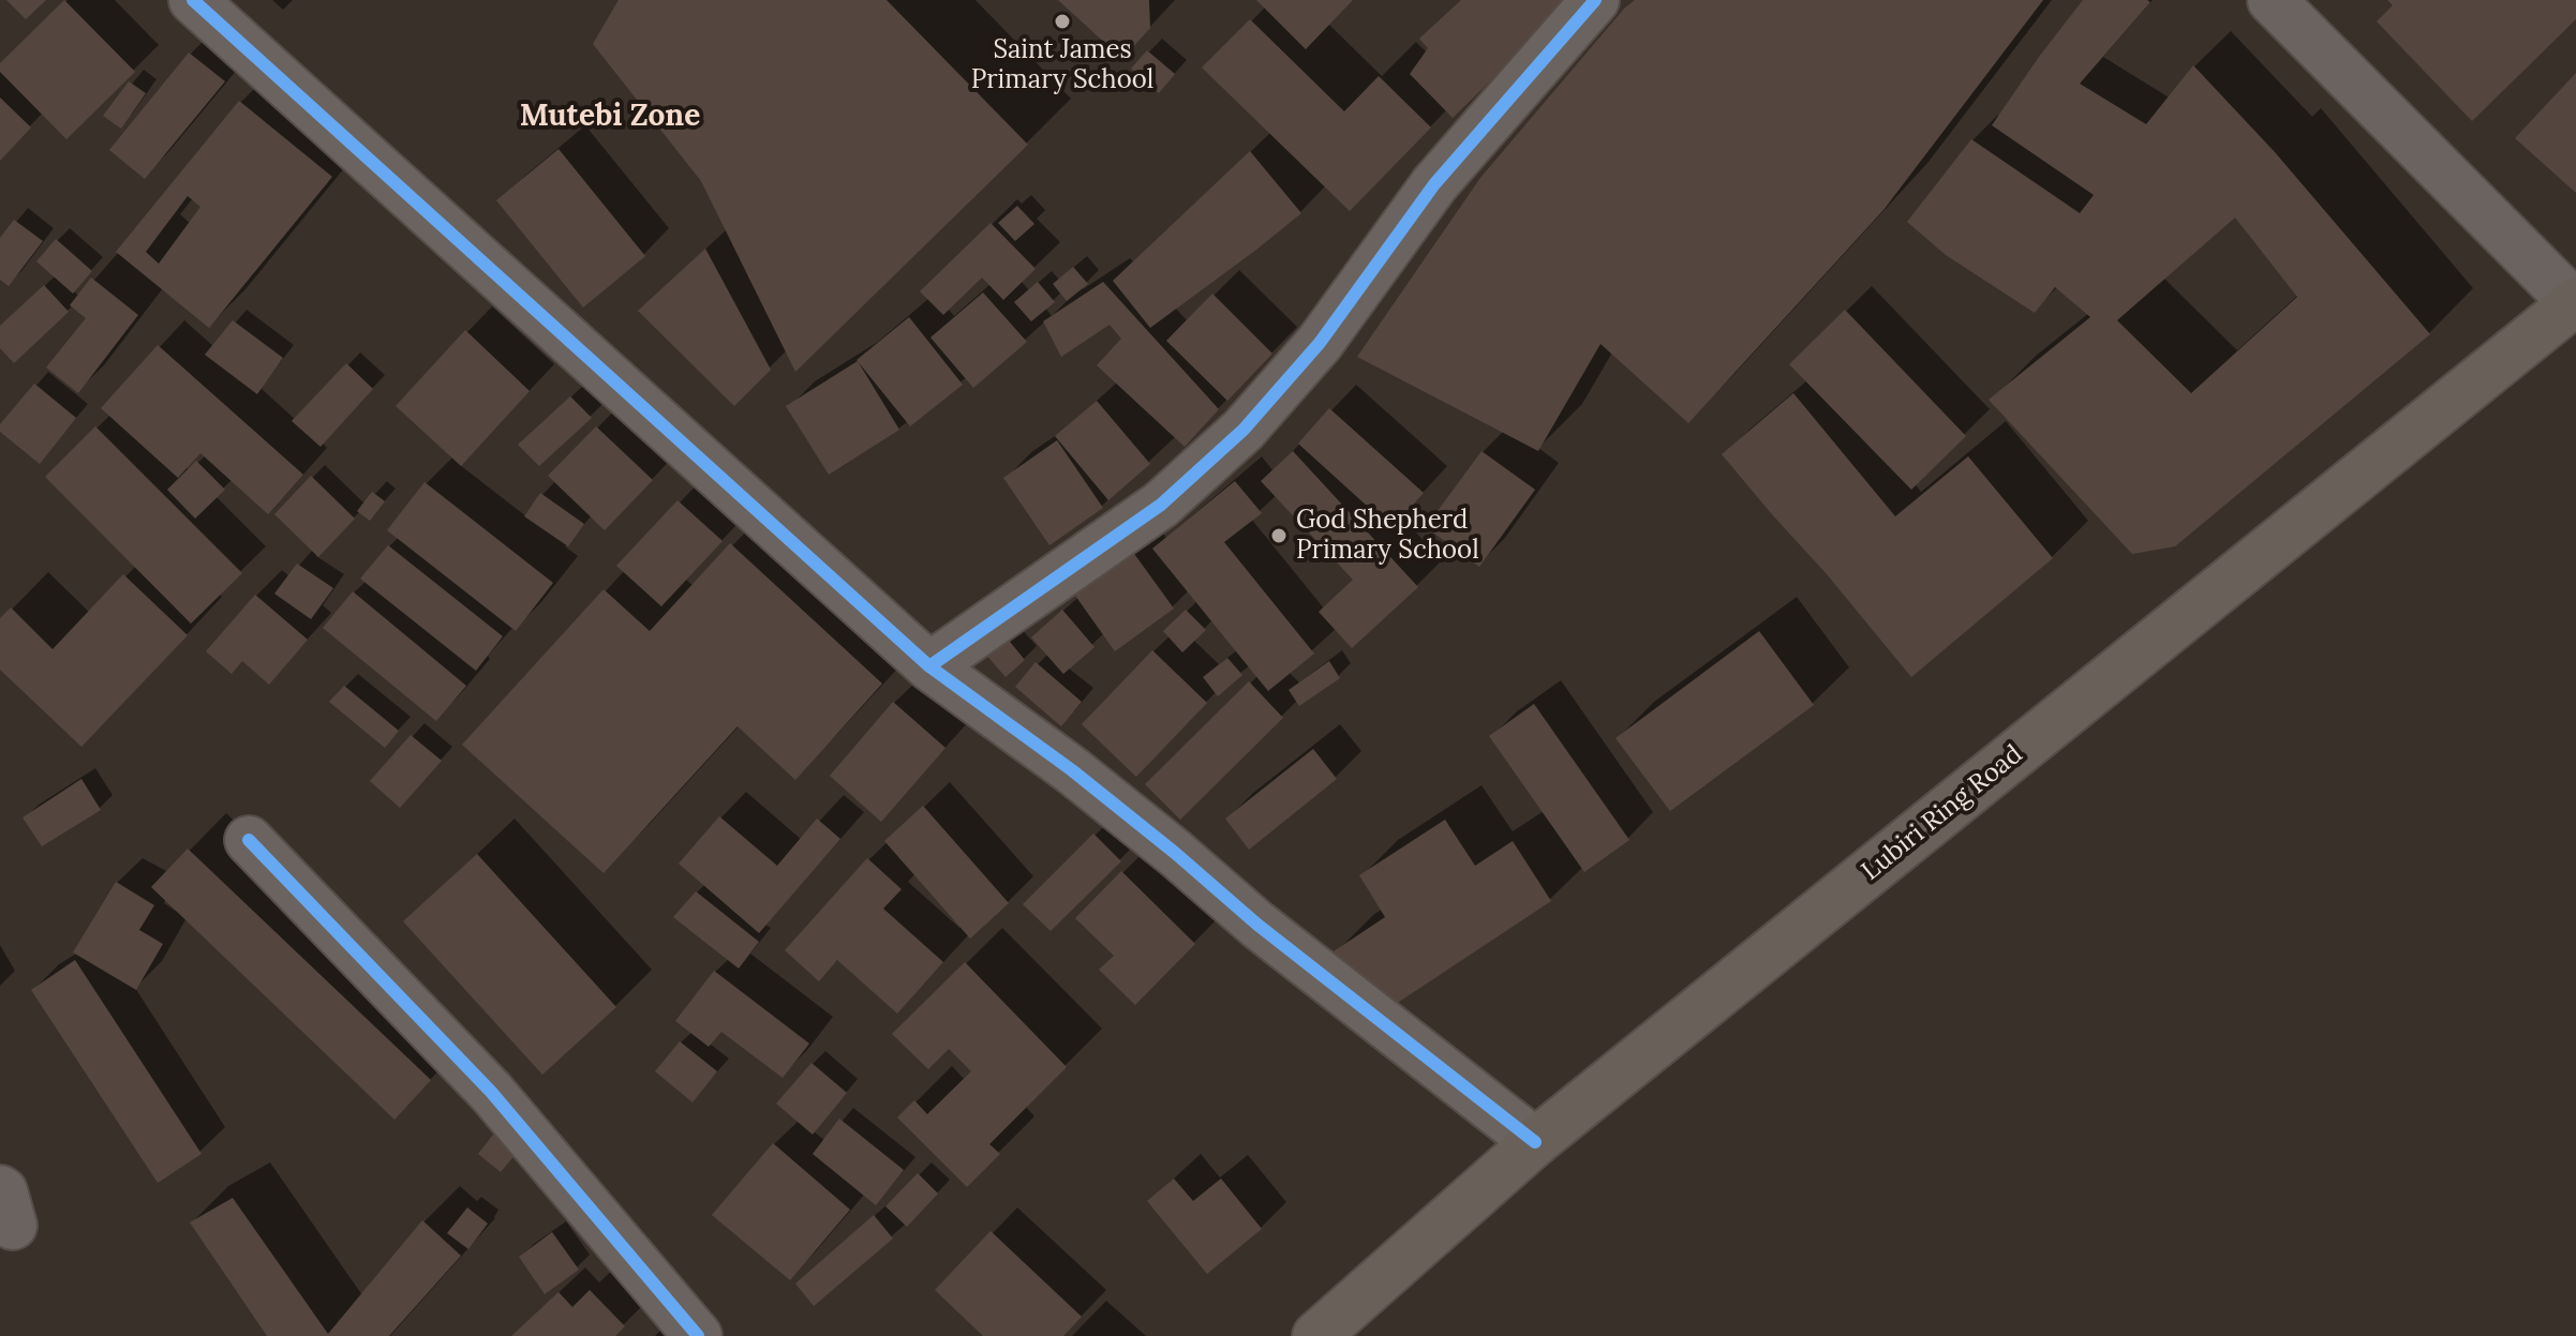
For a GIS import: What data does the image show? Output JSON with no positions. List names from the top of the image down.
{
  "streets": {
    "main road": ["Lubiri Ring Road"]
  },
  "districts": ["Mutebi Zone"],
  "places": ["Saint James Primary School", "God Shepherd Primary School"]
}
